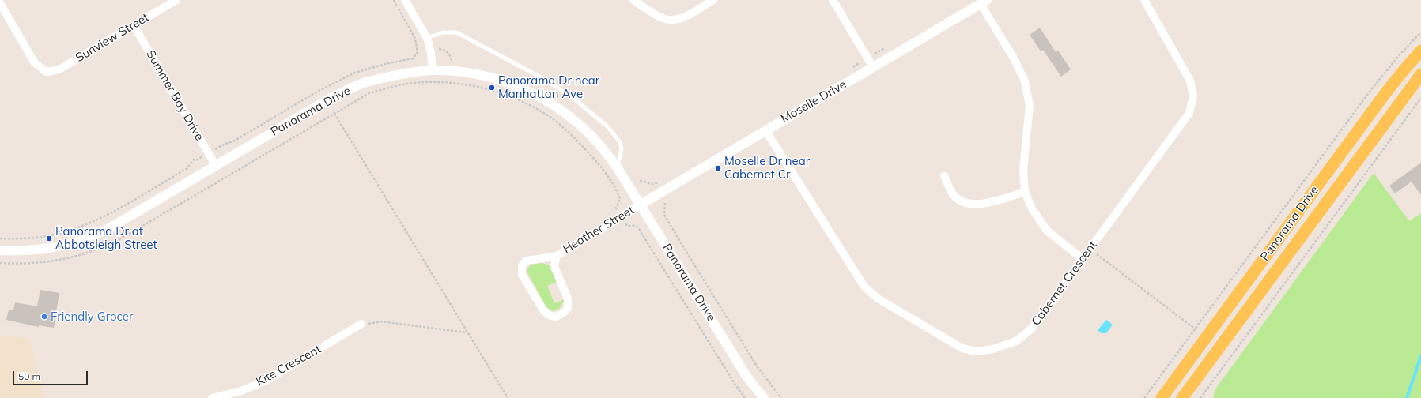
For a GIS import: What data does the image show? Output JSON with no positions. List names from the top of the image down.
{
  "streets": {
    "main road": ["Panorama Drive"],
    "street": [
      "Sunview Street",
      "Summer Bay Drive",
      "Moselle Drive",
      "Heather Street",
      "Cabernet Crescent",
      "Kite Crescent"
    ]
  },
  "crossings": [
    ["Sunview Street", "Summer Bay Drive"],
    ["Summer Bay Drive", "Panorama Drive"],
    ["Moselle Drive", "Panorama Drive"],
    ["Moselle Drive", "Heather Street"],
    ["Moselle Drive", "Cabernet Crescent"],
    ["Panorama Drive", "Heather Street"]
  ],
  "places": [
    "Panorama Dr near Manhattan Ave",
    "Moselle Dr near Cabernet Cr",
    "Panorama Dr at Abbotsleigh Street",
    "Friendly Grocer"
  ],
  "scale_bar": "50 m"
}
